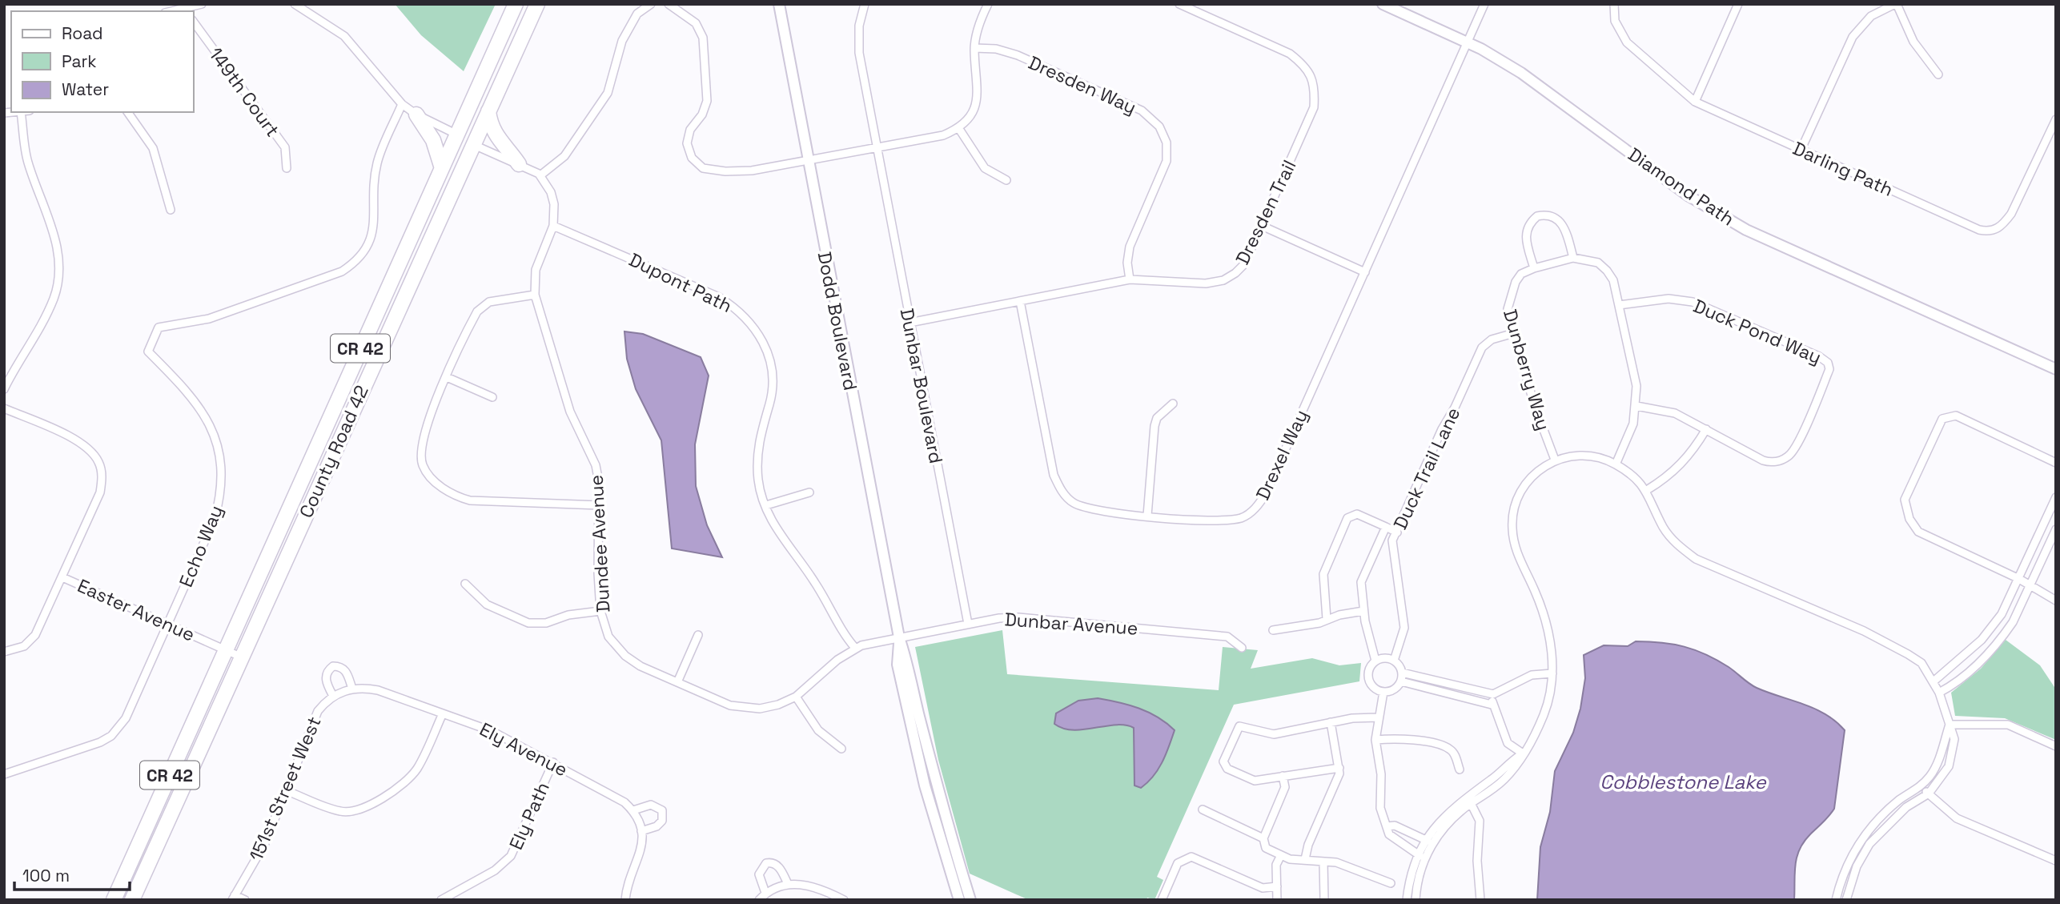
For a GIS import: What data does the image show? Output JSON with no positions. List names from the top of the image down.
{
  "streets": {
    "highway": ["CR 42", "County Road 42"],
    "street": [
      "Dresden Way",
      "149th Court",
      "Darling Path",
      "Diamond Path",
      "Dresden Trail",
      "Dupont Path",
      "Dodd Boulevard",
      "Duck Pond Way",
      "Dunberry Way",
      "Dunbar Boulevard",
      "Drexel Way",
      "Duck Trail Lane",
      "Dundee Avenue",
      "Echo Way",
      "Easter Avenue",
      "Dunbar Avenue",
      "Ely Avenue",
      "151st Street West",
      "Ely Path"
    ]
  },
  "crossings": [
    ["Dresden Way", "Dresden Trail"],
    ["Diamond Path", "Drexel Way"],
    ["Dresden Trail", "Dunbar Boulevard"],
    ["Dresden Trail", "Drexel Way"],
    ["Dupont Path", "Dundee Avenue"],
    ["Dodd Boulevard", "Dundee Avenue"],
    ["Dodd Boulevard", "Dunbar Avenue"],
    ["Duck Pond Way", "Dunberry Way"],
    ["Dunberry Way", "Duck Trail Lane"],
    ["Dunbar Boulevard", "Dunbar Avenue"],
    ["County Road 42", "Easter Avenue"],
    ["Dundee Avenue", "Dunbar Avenue"],
    ["Echo Way", "Easter Avenue"],
    ["Ely Avenue", "151st Street West"],
    ["Ely Avenue", "Ely Path"]
  ],
  "water": ["Cobblestone Lake"],
  "legend": ["Road", "Park", "Water"],
  "scale_bar": "100 m"
}
